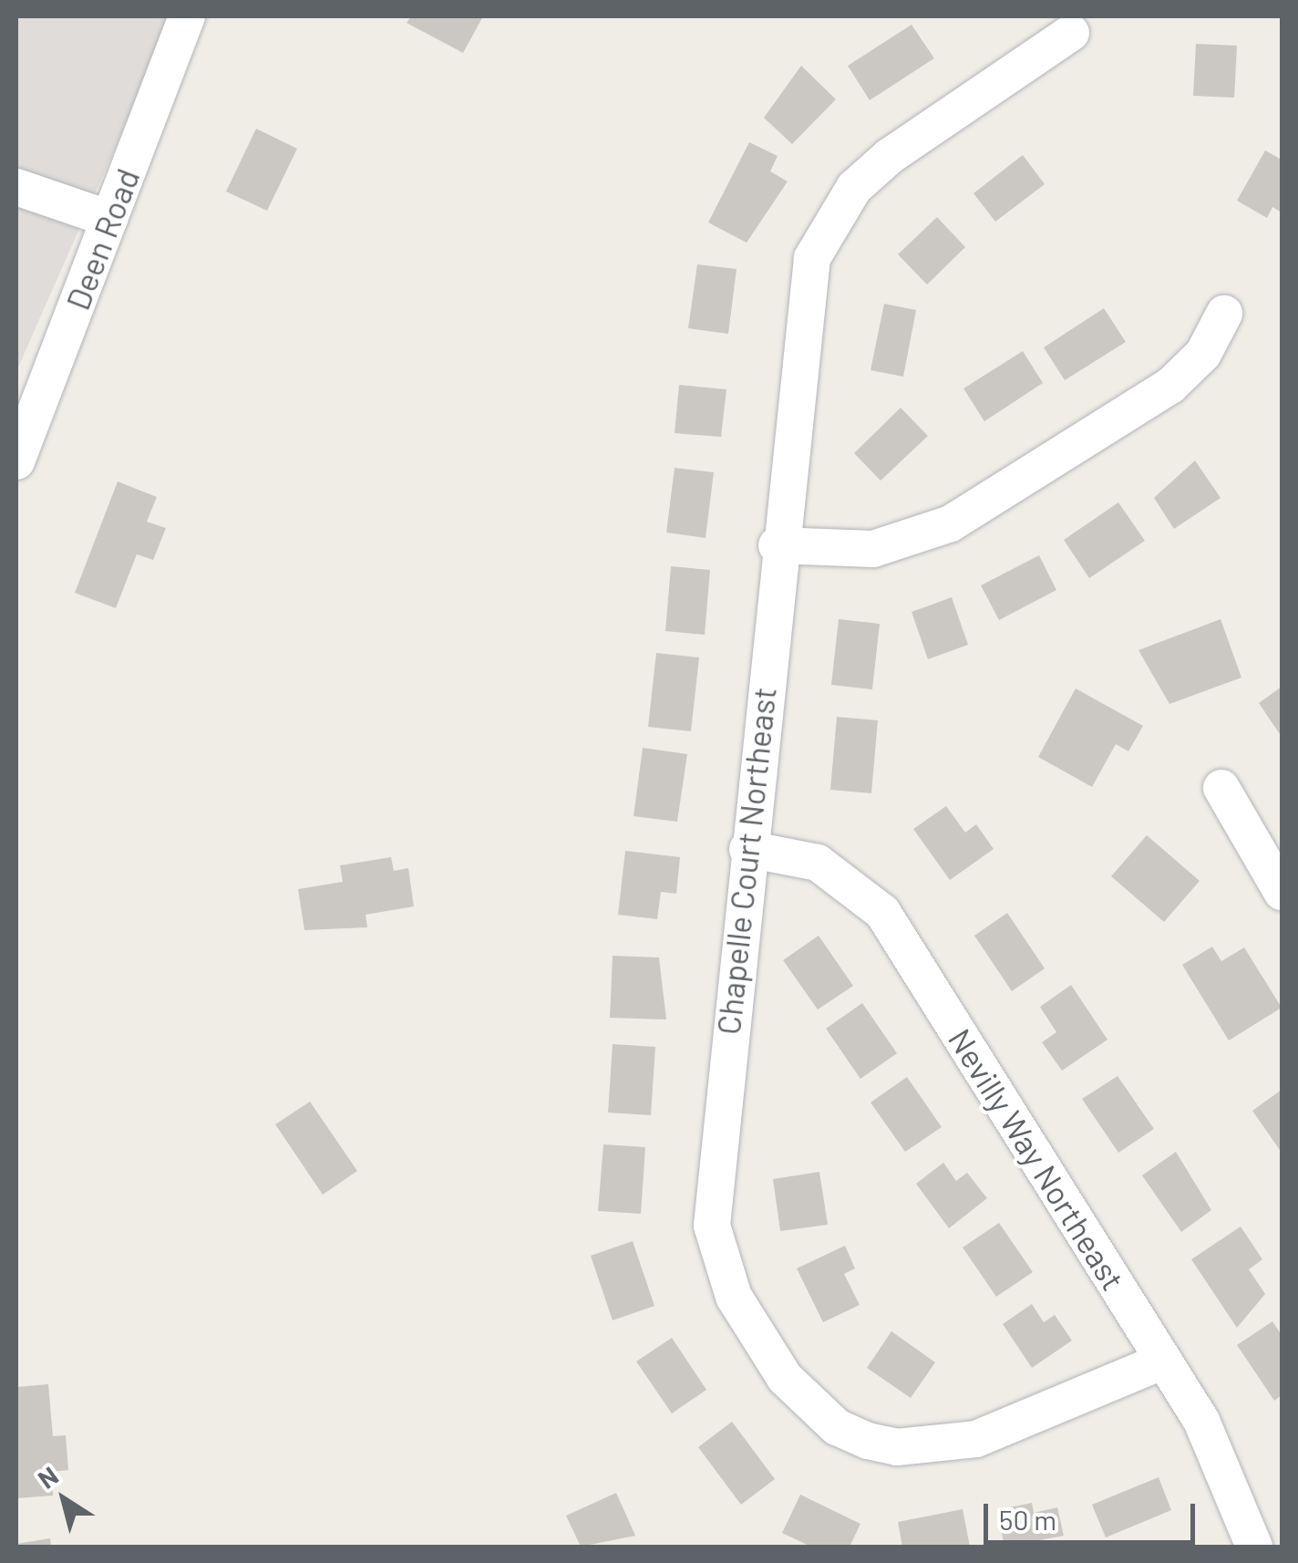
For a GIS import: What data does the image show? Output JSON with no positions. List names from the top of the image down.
{
  "streets": {
    "street": ["Deen Road", "Chapelle Court Northeast", "Nevilly Way Northeast"]
  },
  "crossings": [
    ["Chapelle Court Northeast", "Nevilly Way Northeast"]
  ],
  "scale_bar": "50 m",
  "north": "top left"
}
